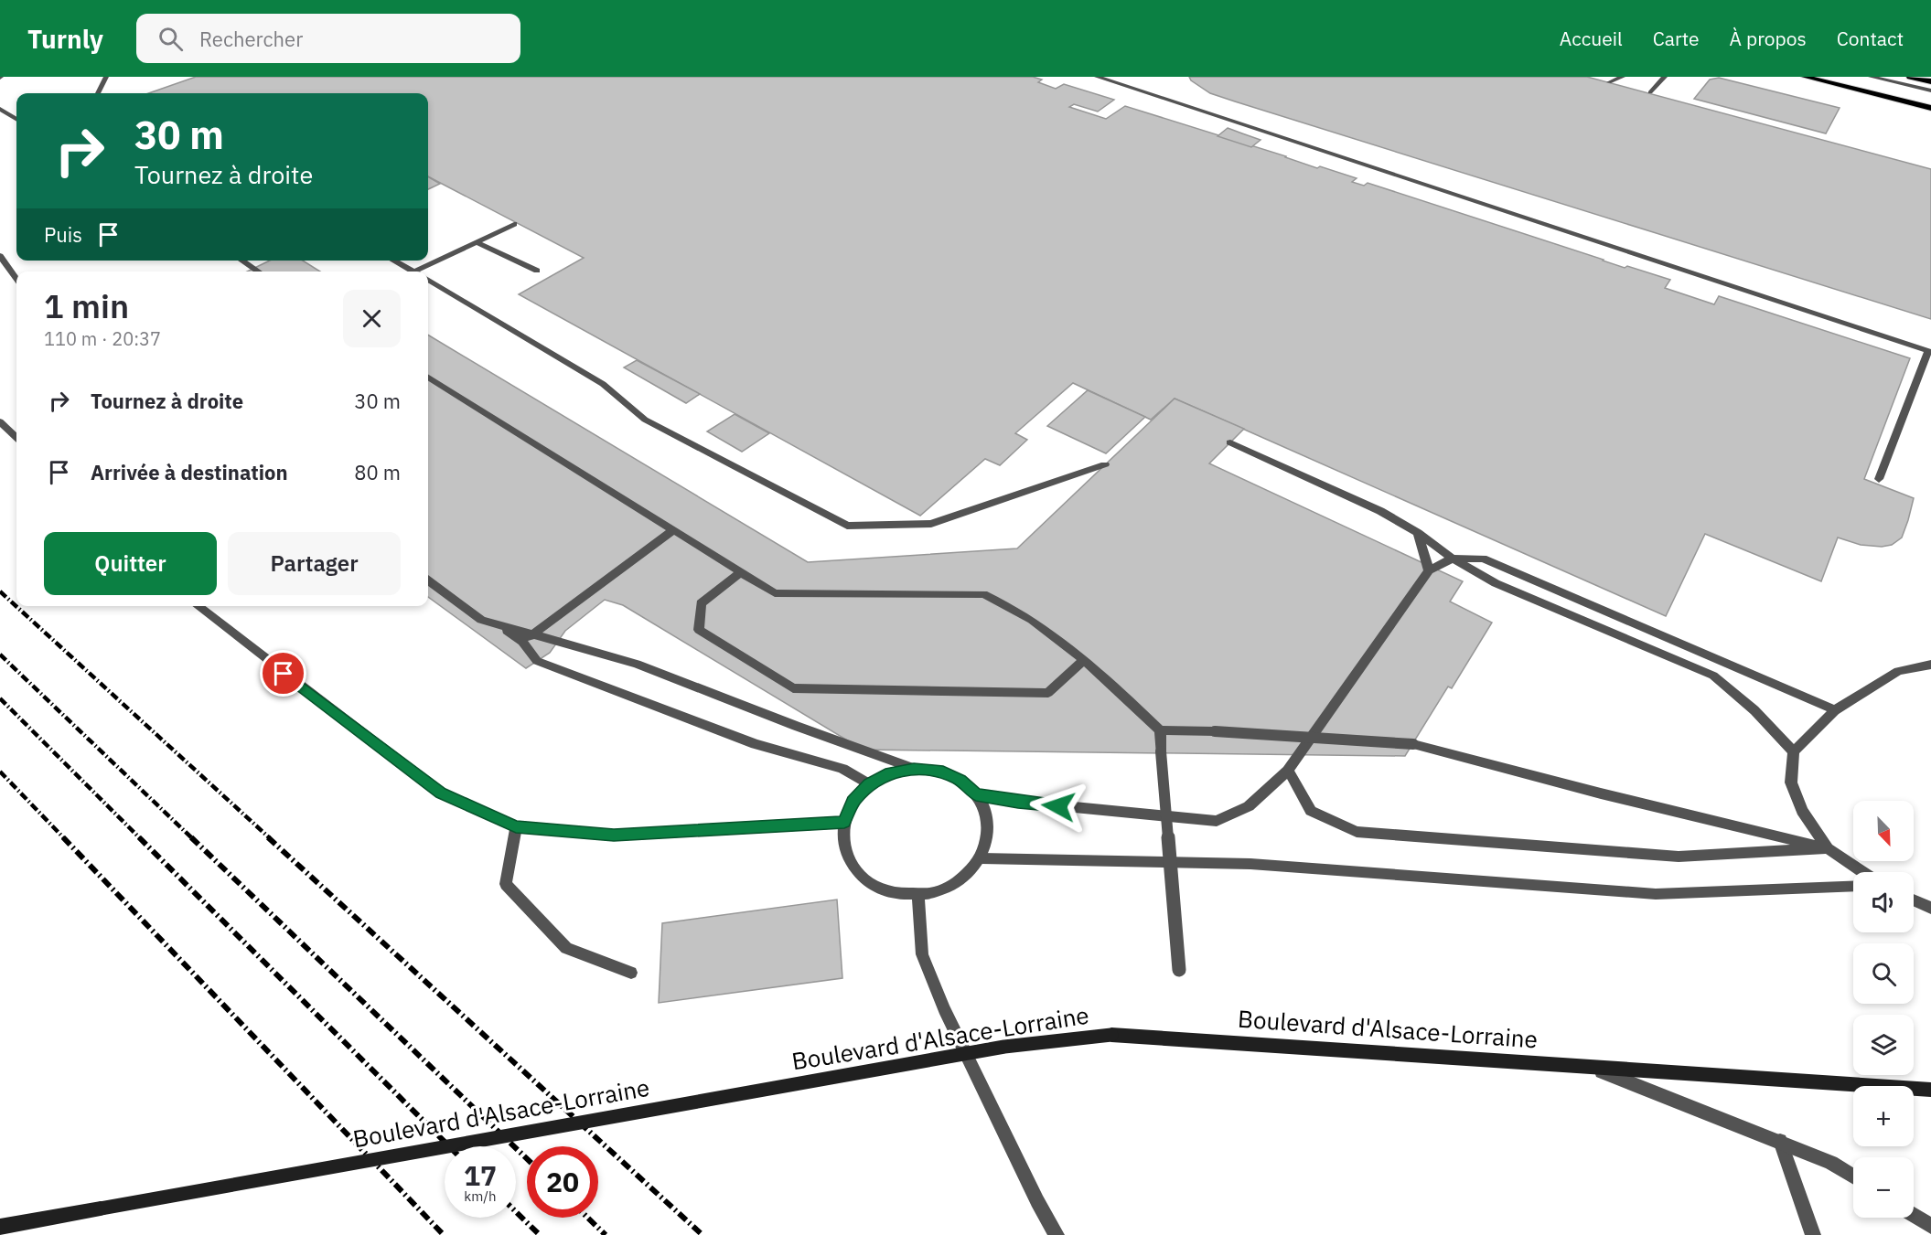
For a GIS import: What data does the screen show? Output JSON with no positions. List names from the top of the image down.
{
  "streets": {
    "main road": ["Boulevard d'Alsace-Lorraine"]
  },
  "north": "bottom right",
  "page": {
    "header": "Turnly",
    "search": "Rechercher",
    "nav": [
      "Accueil",
      "Carte",
      "À propos",
      "Contact"
    ],
    "turn": ["30 m", "Tournez à droite"],
    "then": "Puis",
    "heading": ["1 min", "110 m · 20:37"],
    "list": [
      {
        "name": "Tournez à droite",
        "value": "30 m"
      },
      {
        "name": "Arrivée à destination",
        "value": "80 m"
      }
    ],
    "buttons": ["Quitter", "Partager"],
    "map_buttons": ["+", "−"],
    "speed": "17 km/h",
    "limit": "20"
  }
}
